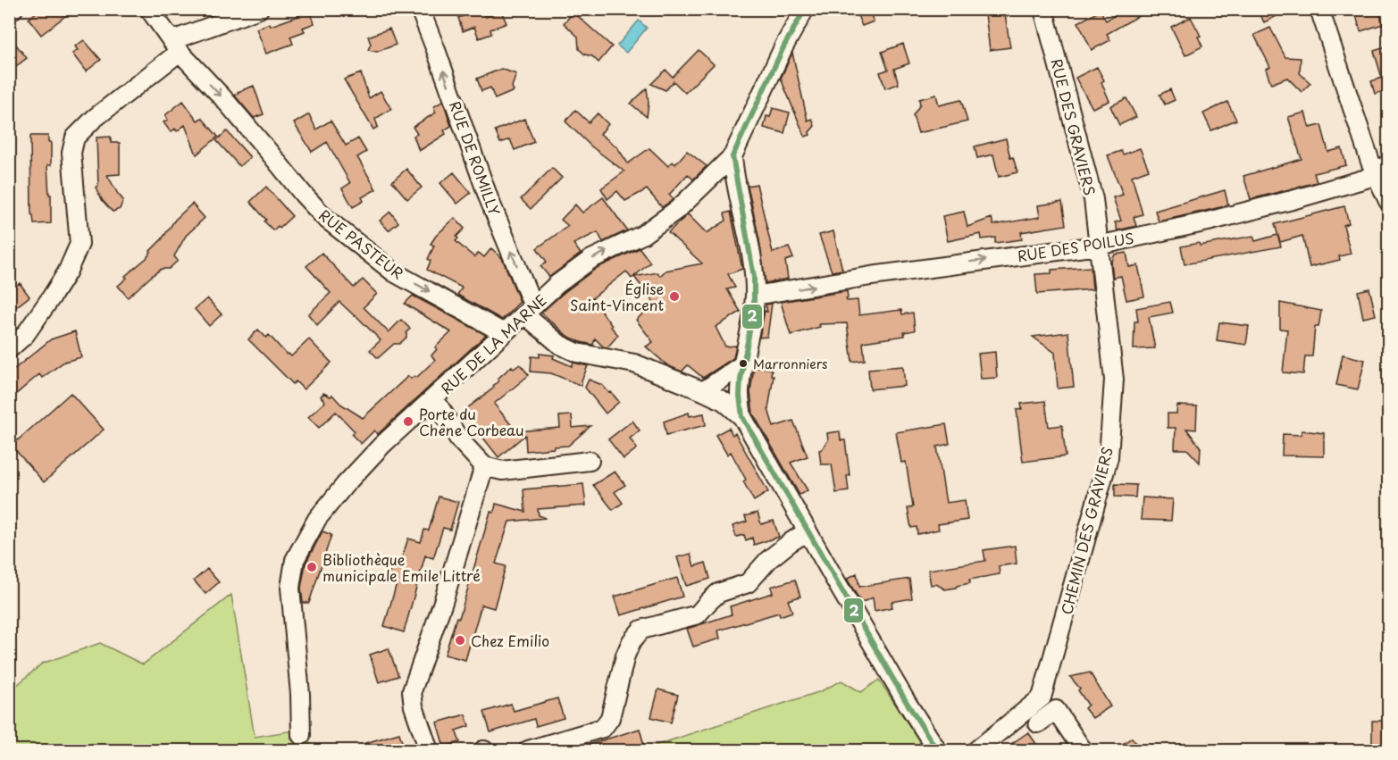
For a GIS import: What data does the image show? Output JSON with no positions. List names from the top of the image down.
{
  "streets": {
    "street": [
      "RUE DES GRAVIERS",
      "RUE DE ROMILLY",
      "RUE PASTEUR",
      "RUE DES POILUS",
      "RUE DE LA MARNE",
      "CHEMIN DES GRAVIERS"
    ]
  },
  "crossings": [
    ["RUE DES GRAVIERS", "RUE DES POILUS"],
    ["RUE DES GRAVIERS", "CHEMIN DES GRAVIERS"],
    ["RUE DE ROMILLY", "RUE DE LA MARNE"],
    ["RUE PASTEUR", "RUE DE LA MARNE"],
    ["RUE DES POILUS", "CHEMIN DES GRAVIERS"]
  ],
  "one_way": ["RUE DE ROMILLY", "RUE PASTEUR", "RUE DES POILUS"],
  "places": [
    "Église Saint-Vincent",
    "Marronniers",
    "Porte du Chêne Corbeau",
    "Bibliothèque municipale Emile Littré",
    "Chez Emilio"
  ],
  "lines": ["transit line 2"]
}
